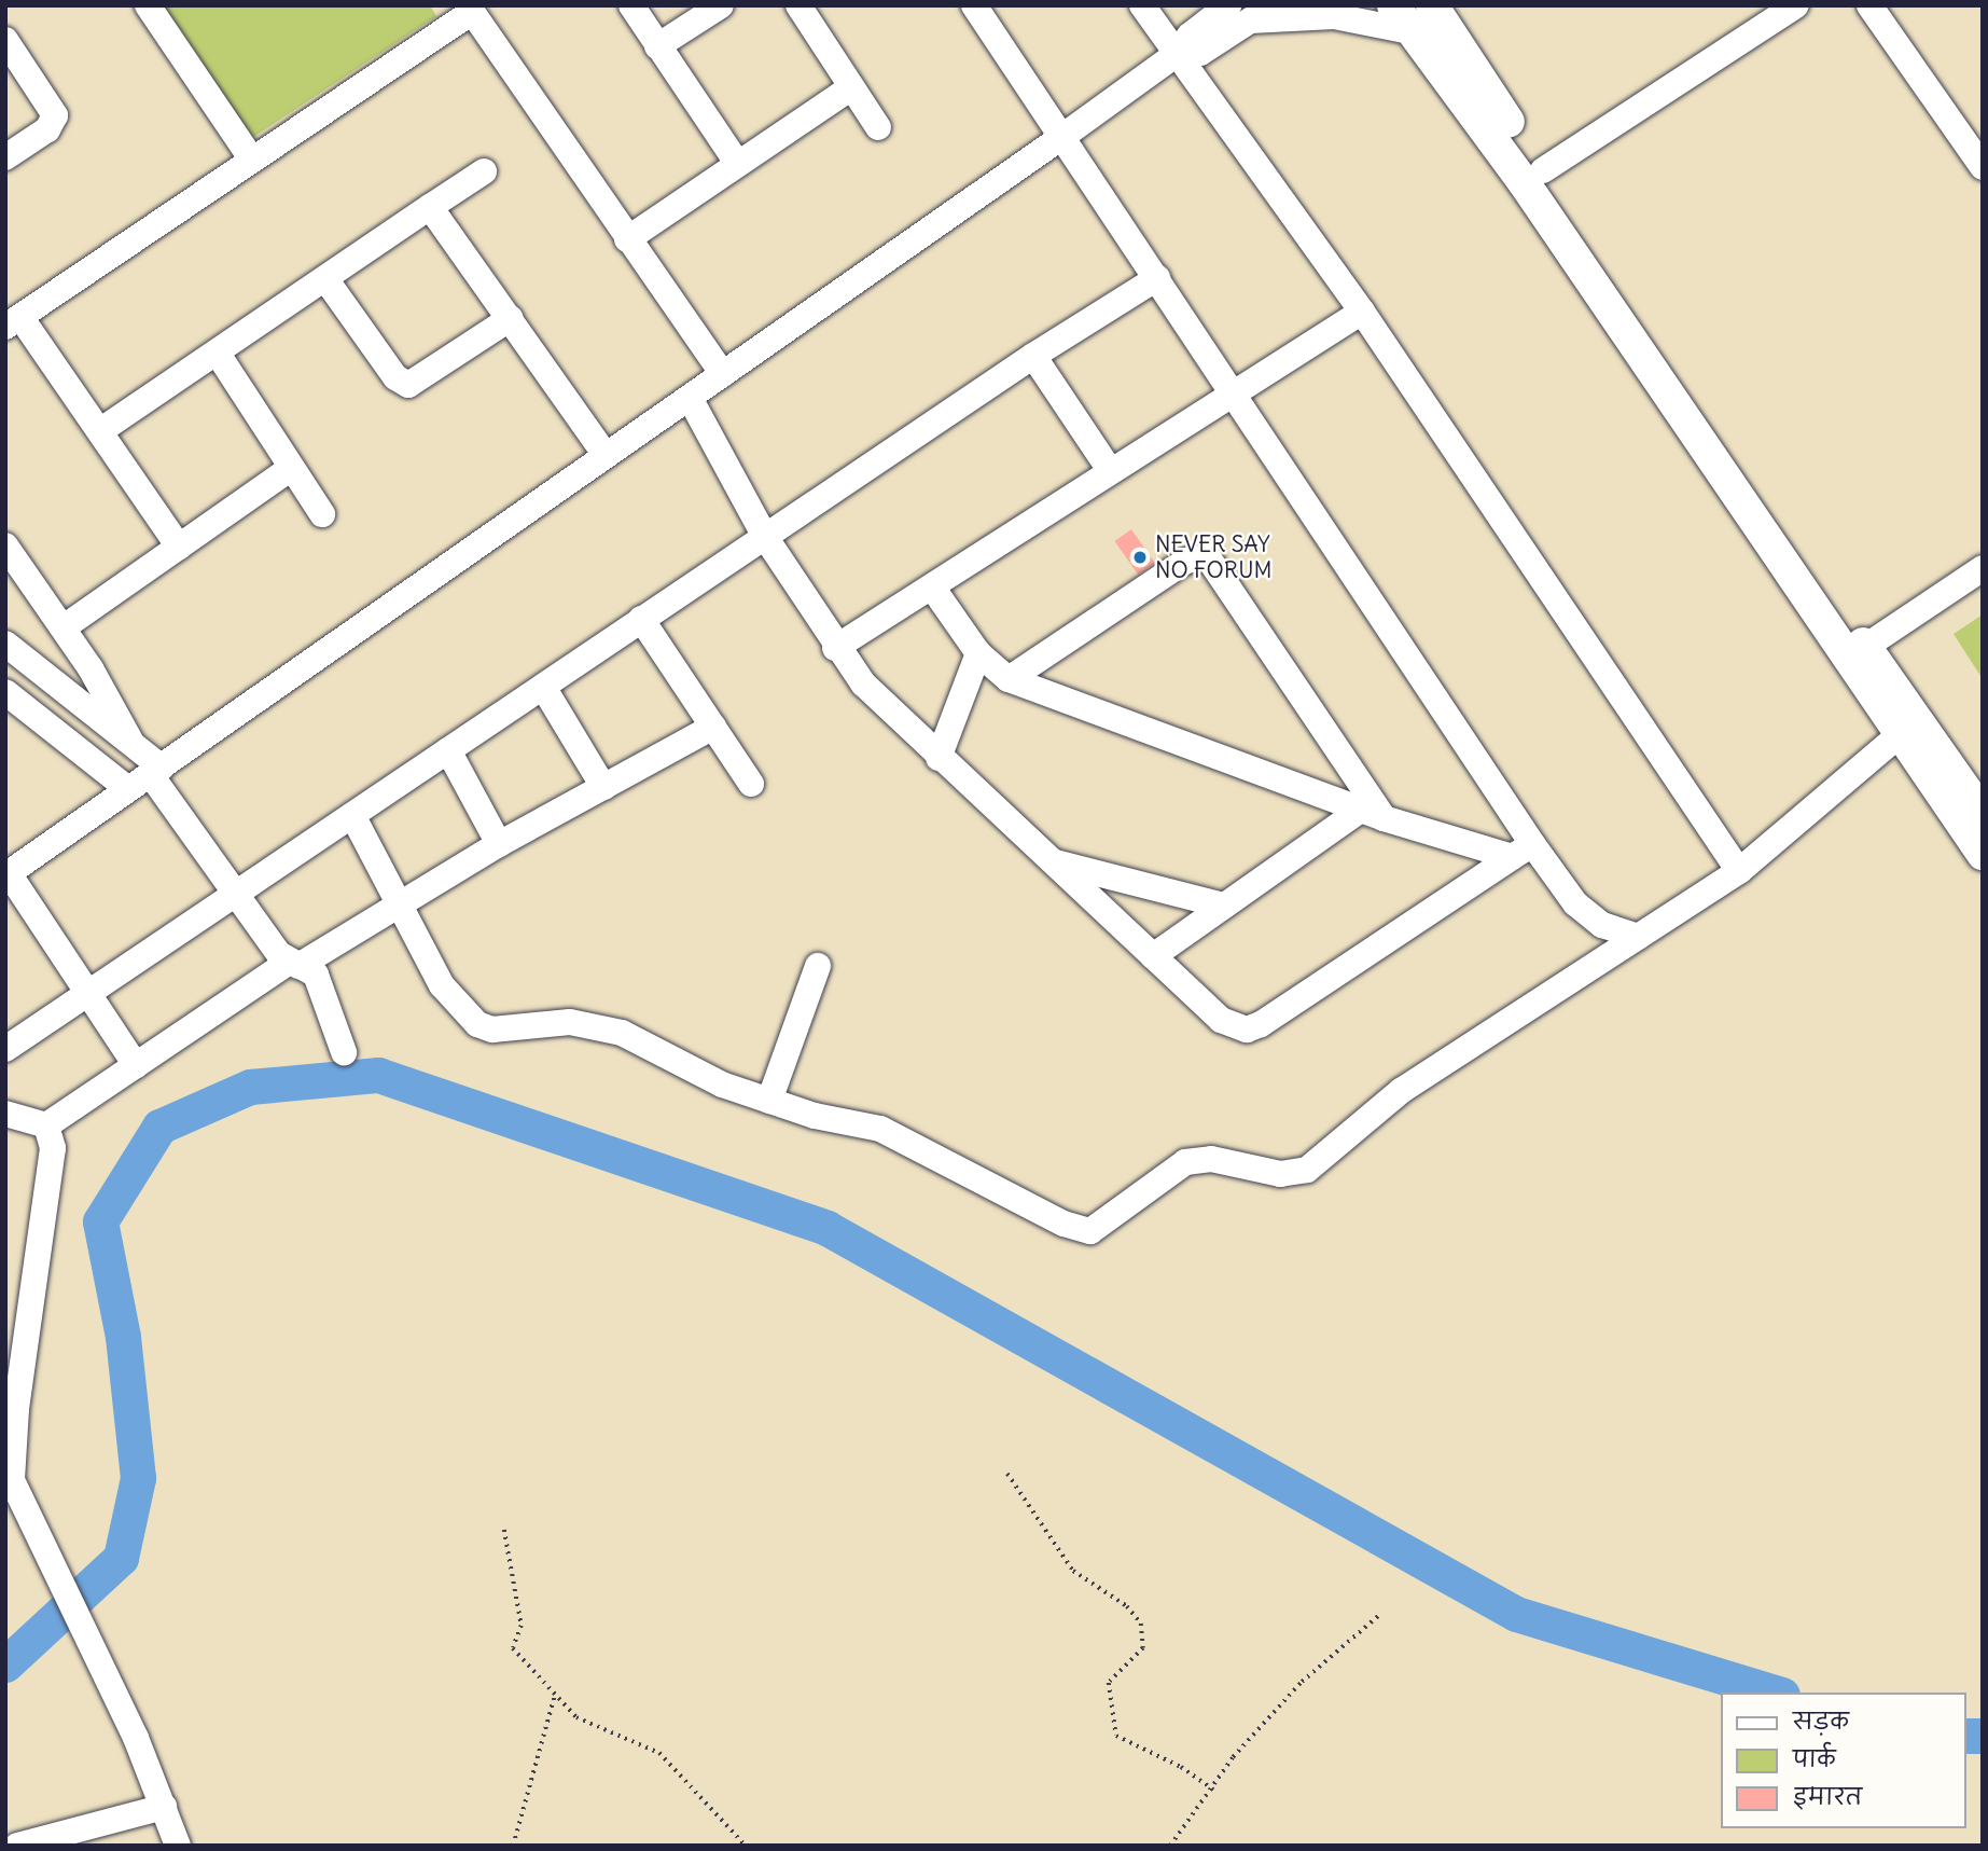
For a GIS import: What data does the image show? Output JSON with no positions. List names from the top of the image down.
{
  "places": ["NEVER SAY NO FORUM"],
  "legend": ["सड़क", "पार्क", "इमारत"]
}
